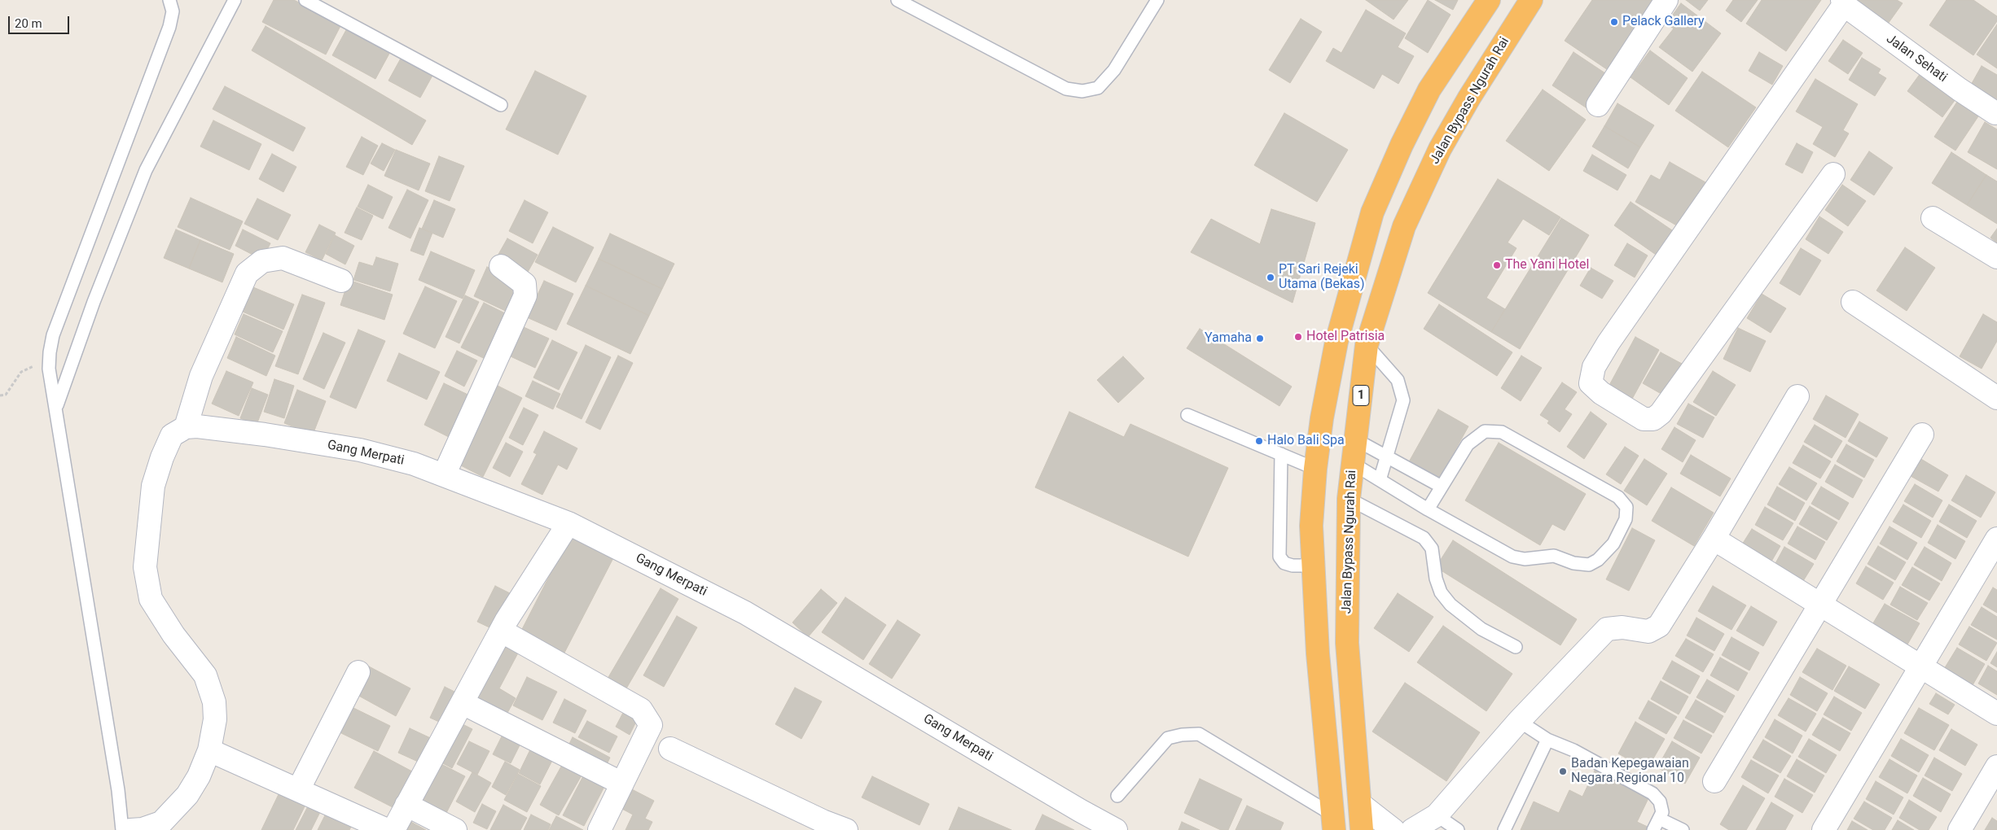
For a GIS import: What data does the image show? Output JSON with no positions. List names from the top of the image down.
{
  "streets": {
    "highway": ["Jalan Bypass Ngurah Rai", "1"],
    "street": ["Jalan Sehati", "Gang Merpati"]
  },
  "places": [
    "Pelack Gallery",
    "The Yani Hotel",
    "PT Sari Rejeki Utama (Bekas)",
    "Hotel Patrisia",
    "Yamaha",
    "Halo Bali Spa",
    "Badan Kepegawaian Negara Regional 10"
  ],
  "scale_bar": "20 m"
}
